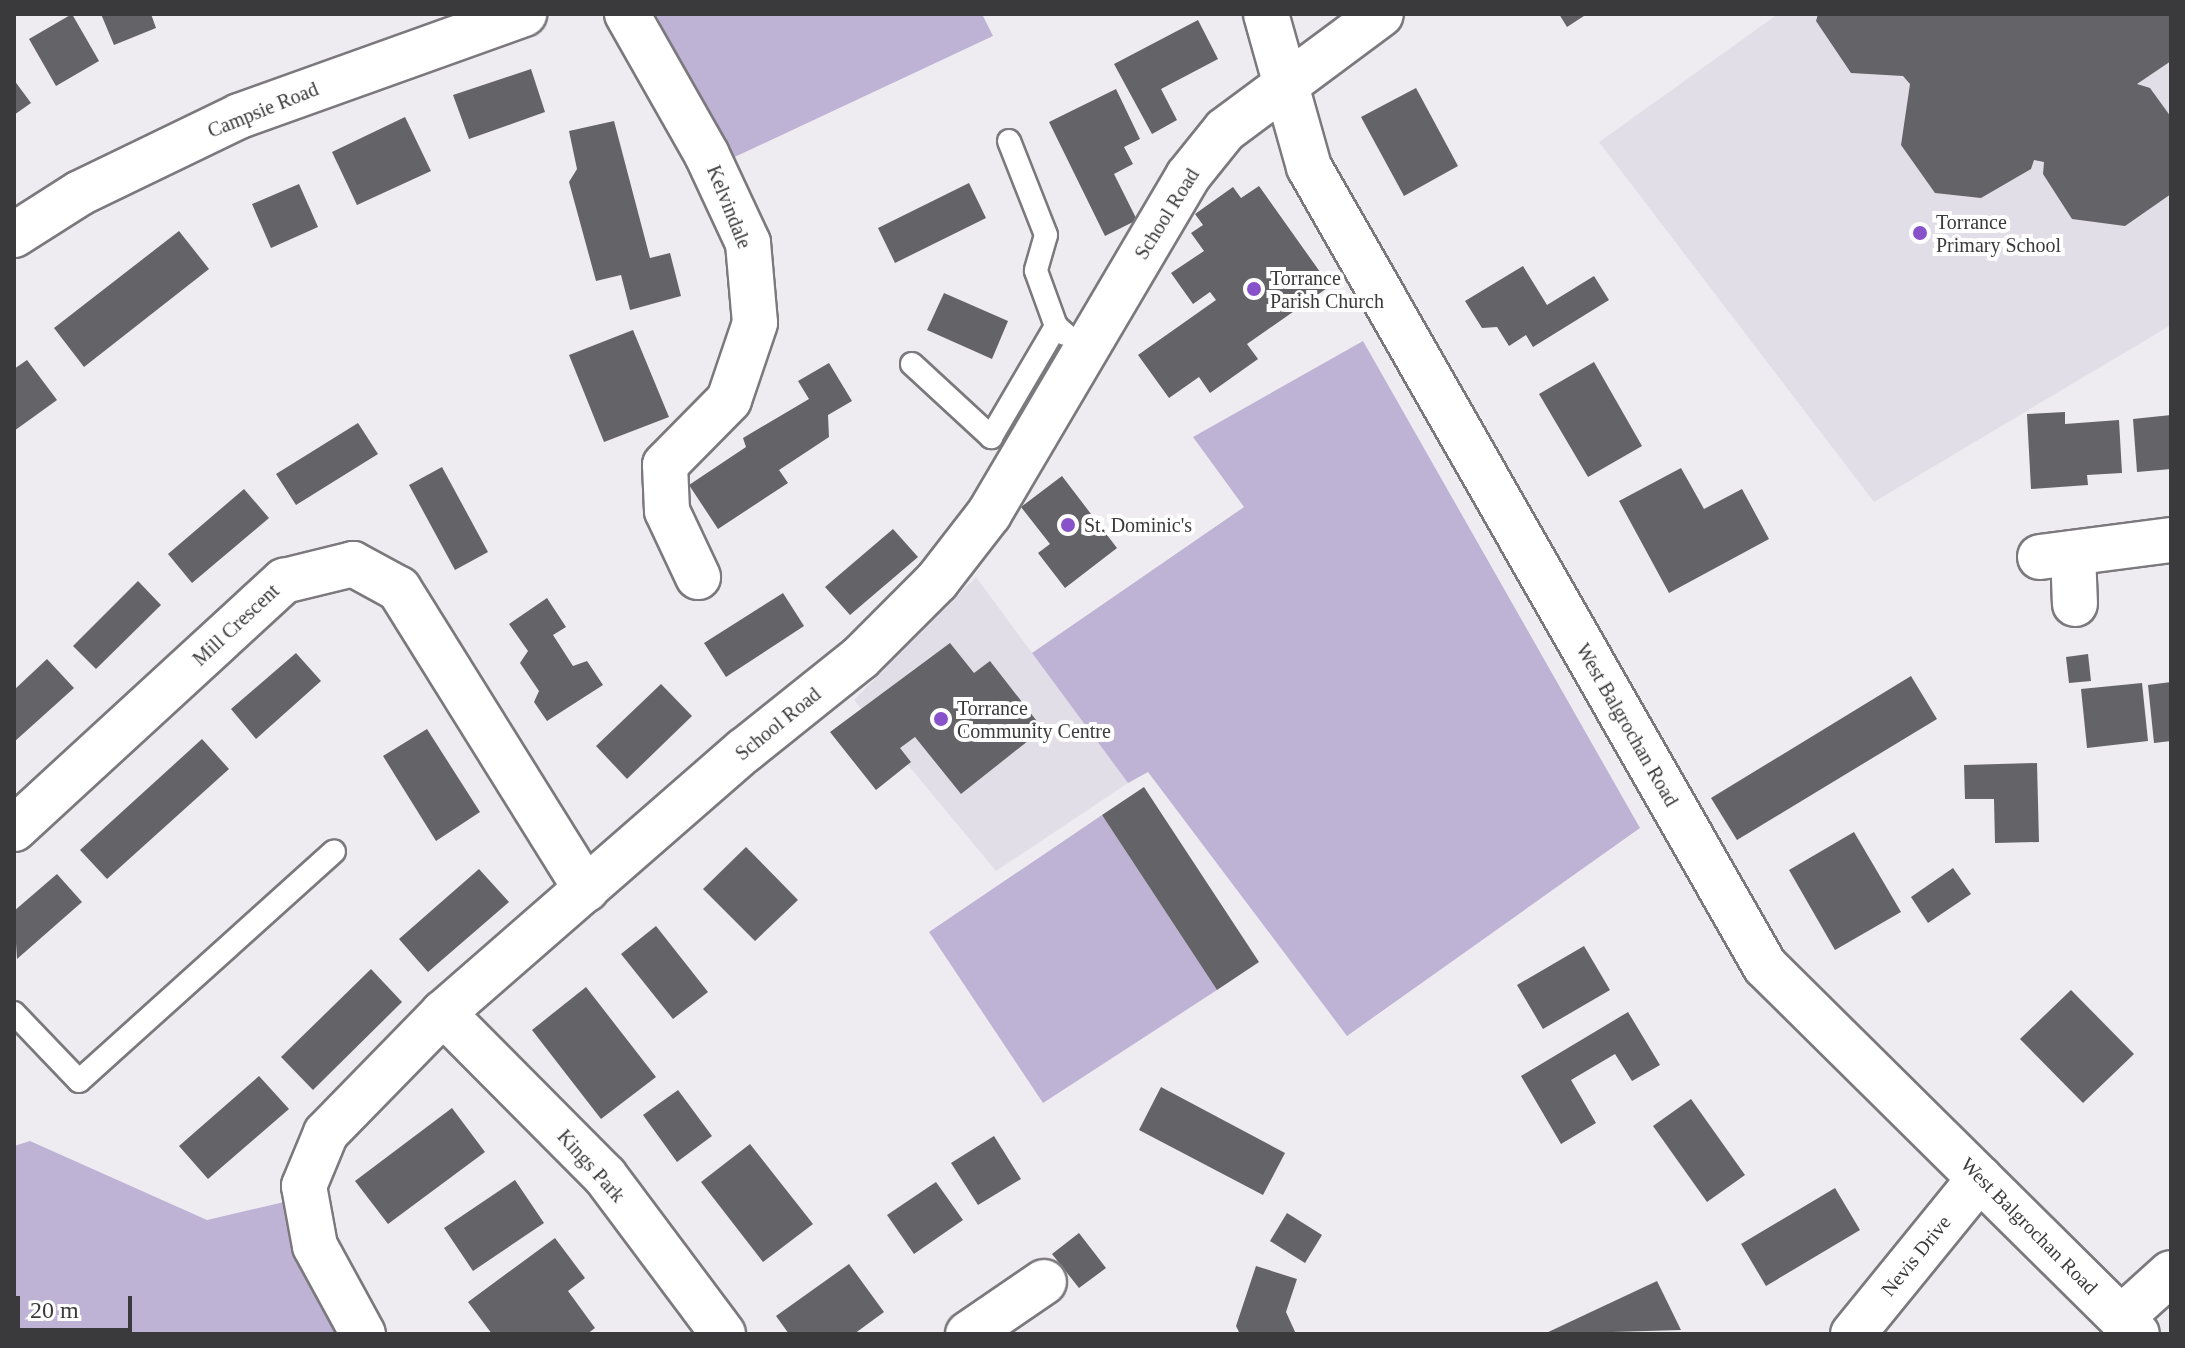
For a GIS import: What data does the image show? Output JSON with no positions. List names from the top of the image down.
{
  "streets": {
    "street": [
      "Campsie Road",
      "Kelvindale",
      "School Road",
      "Mill Crescent",
      "West Balgrochan Road",
      "Kings Park",
      "Nevis Drive"
    ]
  },
  "crossings": [
    ["School Road", "Mill Crescent"],
    ["School Road", "West Balgrochan Road"],
    ["School Road", "Kings Park"],
    ["West Balgrochan Road", "Nevis Drive"]
  ],
  "places": [
    "Torrance Primary School",
    "Torrance Parish Church",
    "St. Dominic's",
    "Torrance Community Centre"
  ],
  "scale_bar": "20 m"
}
